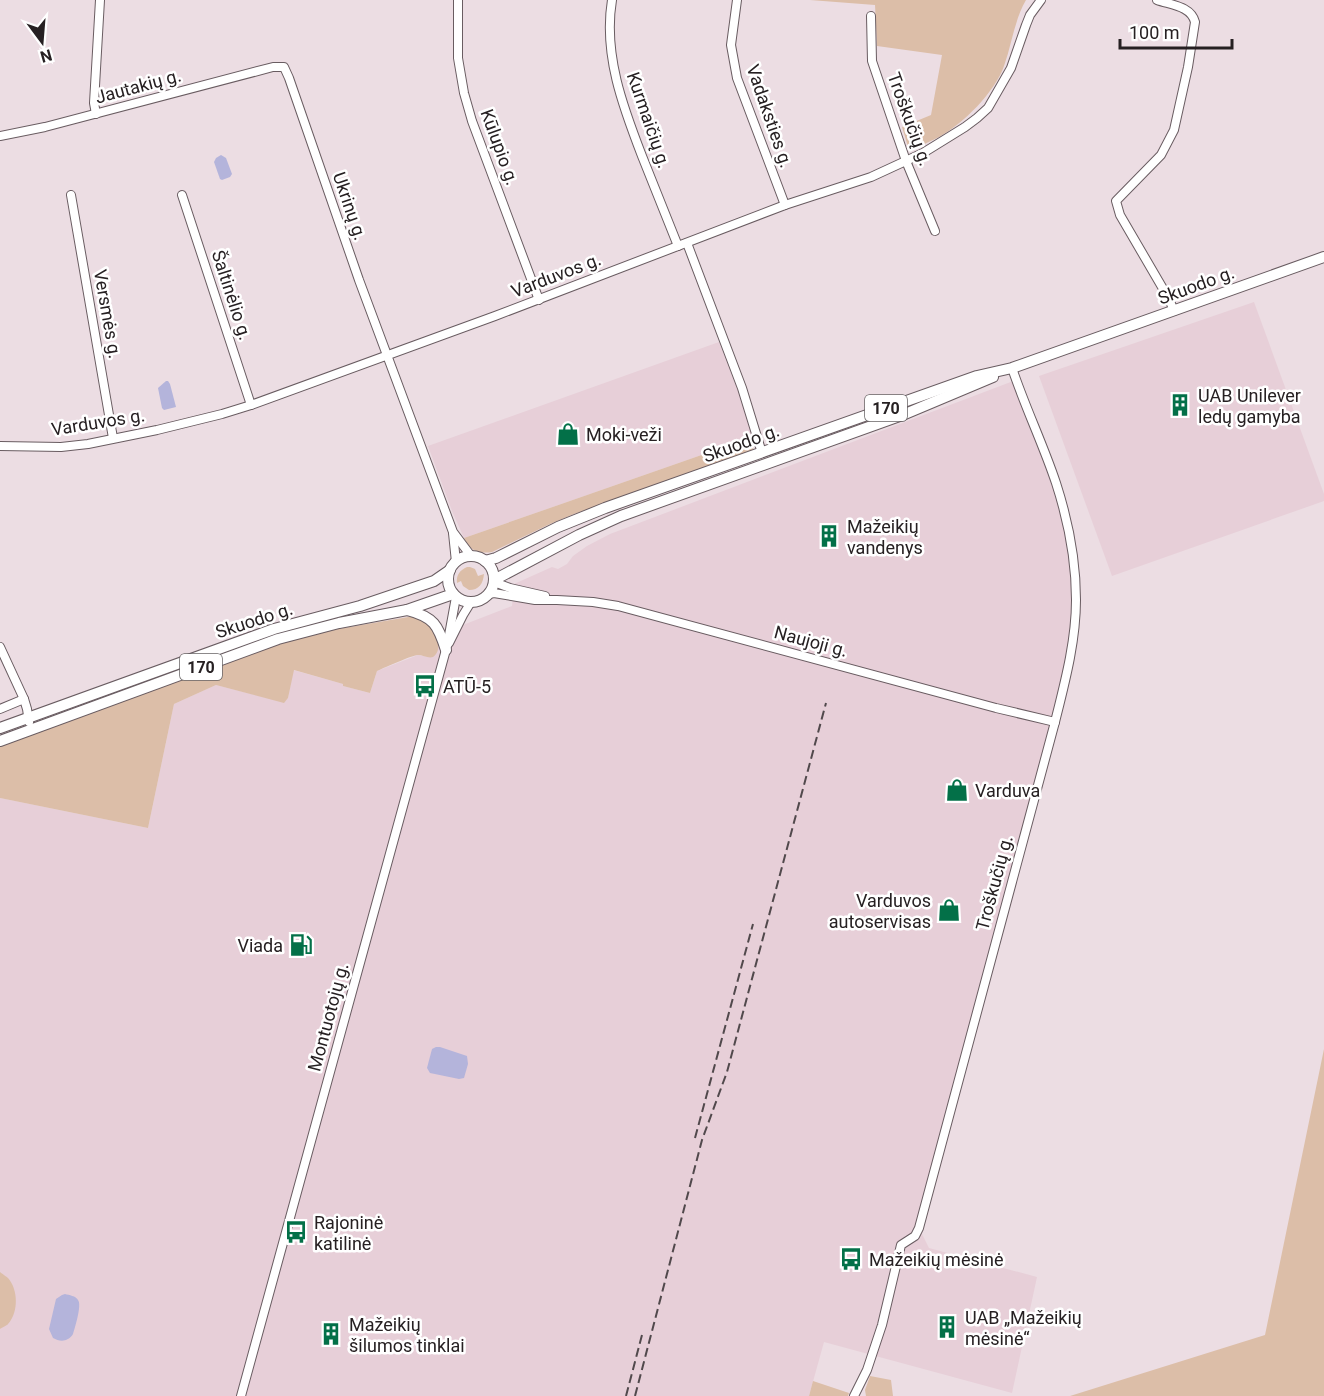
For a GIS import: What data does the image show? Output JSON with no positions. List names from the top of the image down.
{
  "streets": {
    "main road": ["Skuodo g.", "170"],
    "street": [
      "Jautakių g.",
      "Vadaksties g.",
      "Troškučių g.",
      "Kurmaičių g.",
      "Kūlupio g.",
      "Ukrinų g.",
      "Varduvos g.",
      "Šaltinėlio g.",
      "Versmės g.",
      "Naujoji g.",
      "Montuotojų g."
    ]
  },
  "crossings": [
    ["Jautakių g.", "Ukrinų g."],
    ["Vadaksties g.", "Varduvos g."],
    ["Troškučių g.", "Varduvos g."],
    ["Troškučių g.", "Skuodo g."],
    ["Troškučių g.", "Naujoji g."],
    ["Kurmaičių g.", "Varduvos g."],
    ["Kurmaičių g.", "Skuodo g."],
    ["Kūlupio g.", "Varduvos g."],
    ["Ukrinų g.", "Varduvos g."],
    ["Varduvos g.", "Šaltinėlio g."],
    ["Varduvos g.", "Versmės g."],
    ["Skuodo g.", "Naujoji g."],
    ["Skuodo g.", "Montuotojų g."],
    ["Naujoji g.", "Montuotojų g."]
  ],
  "places": {
    "building": [
      "UAB Unilever ledų gamyba",
      "Mažeikių vandenys",
      "UAB „Mažeikių mėsinė“",
      "Mažeikių šilumos tinklai"
    ],
    "shop": ["Moki-veži", "Varduva", "Varduvos autoservisas"],
    "bus stop": ["ATŪ-5", "Rajoninė katilinė", "Mažeikių mėsinė"],
    "fuel station": ["Viada"]
  },
  "scale_bar": "100 m",
  "north": "bottom"
}
